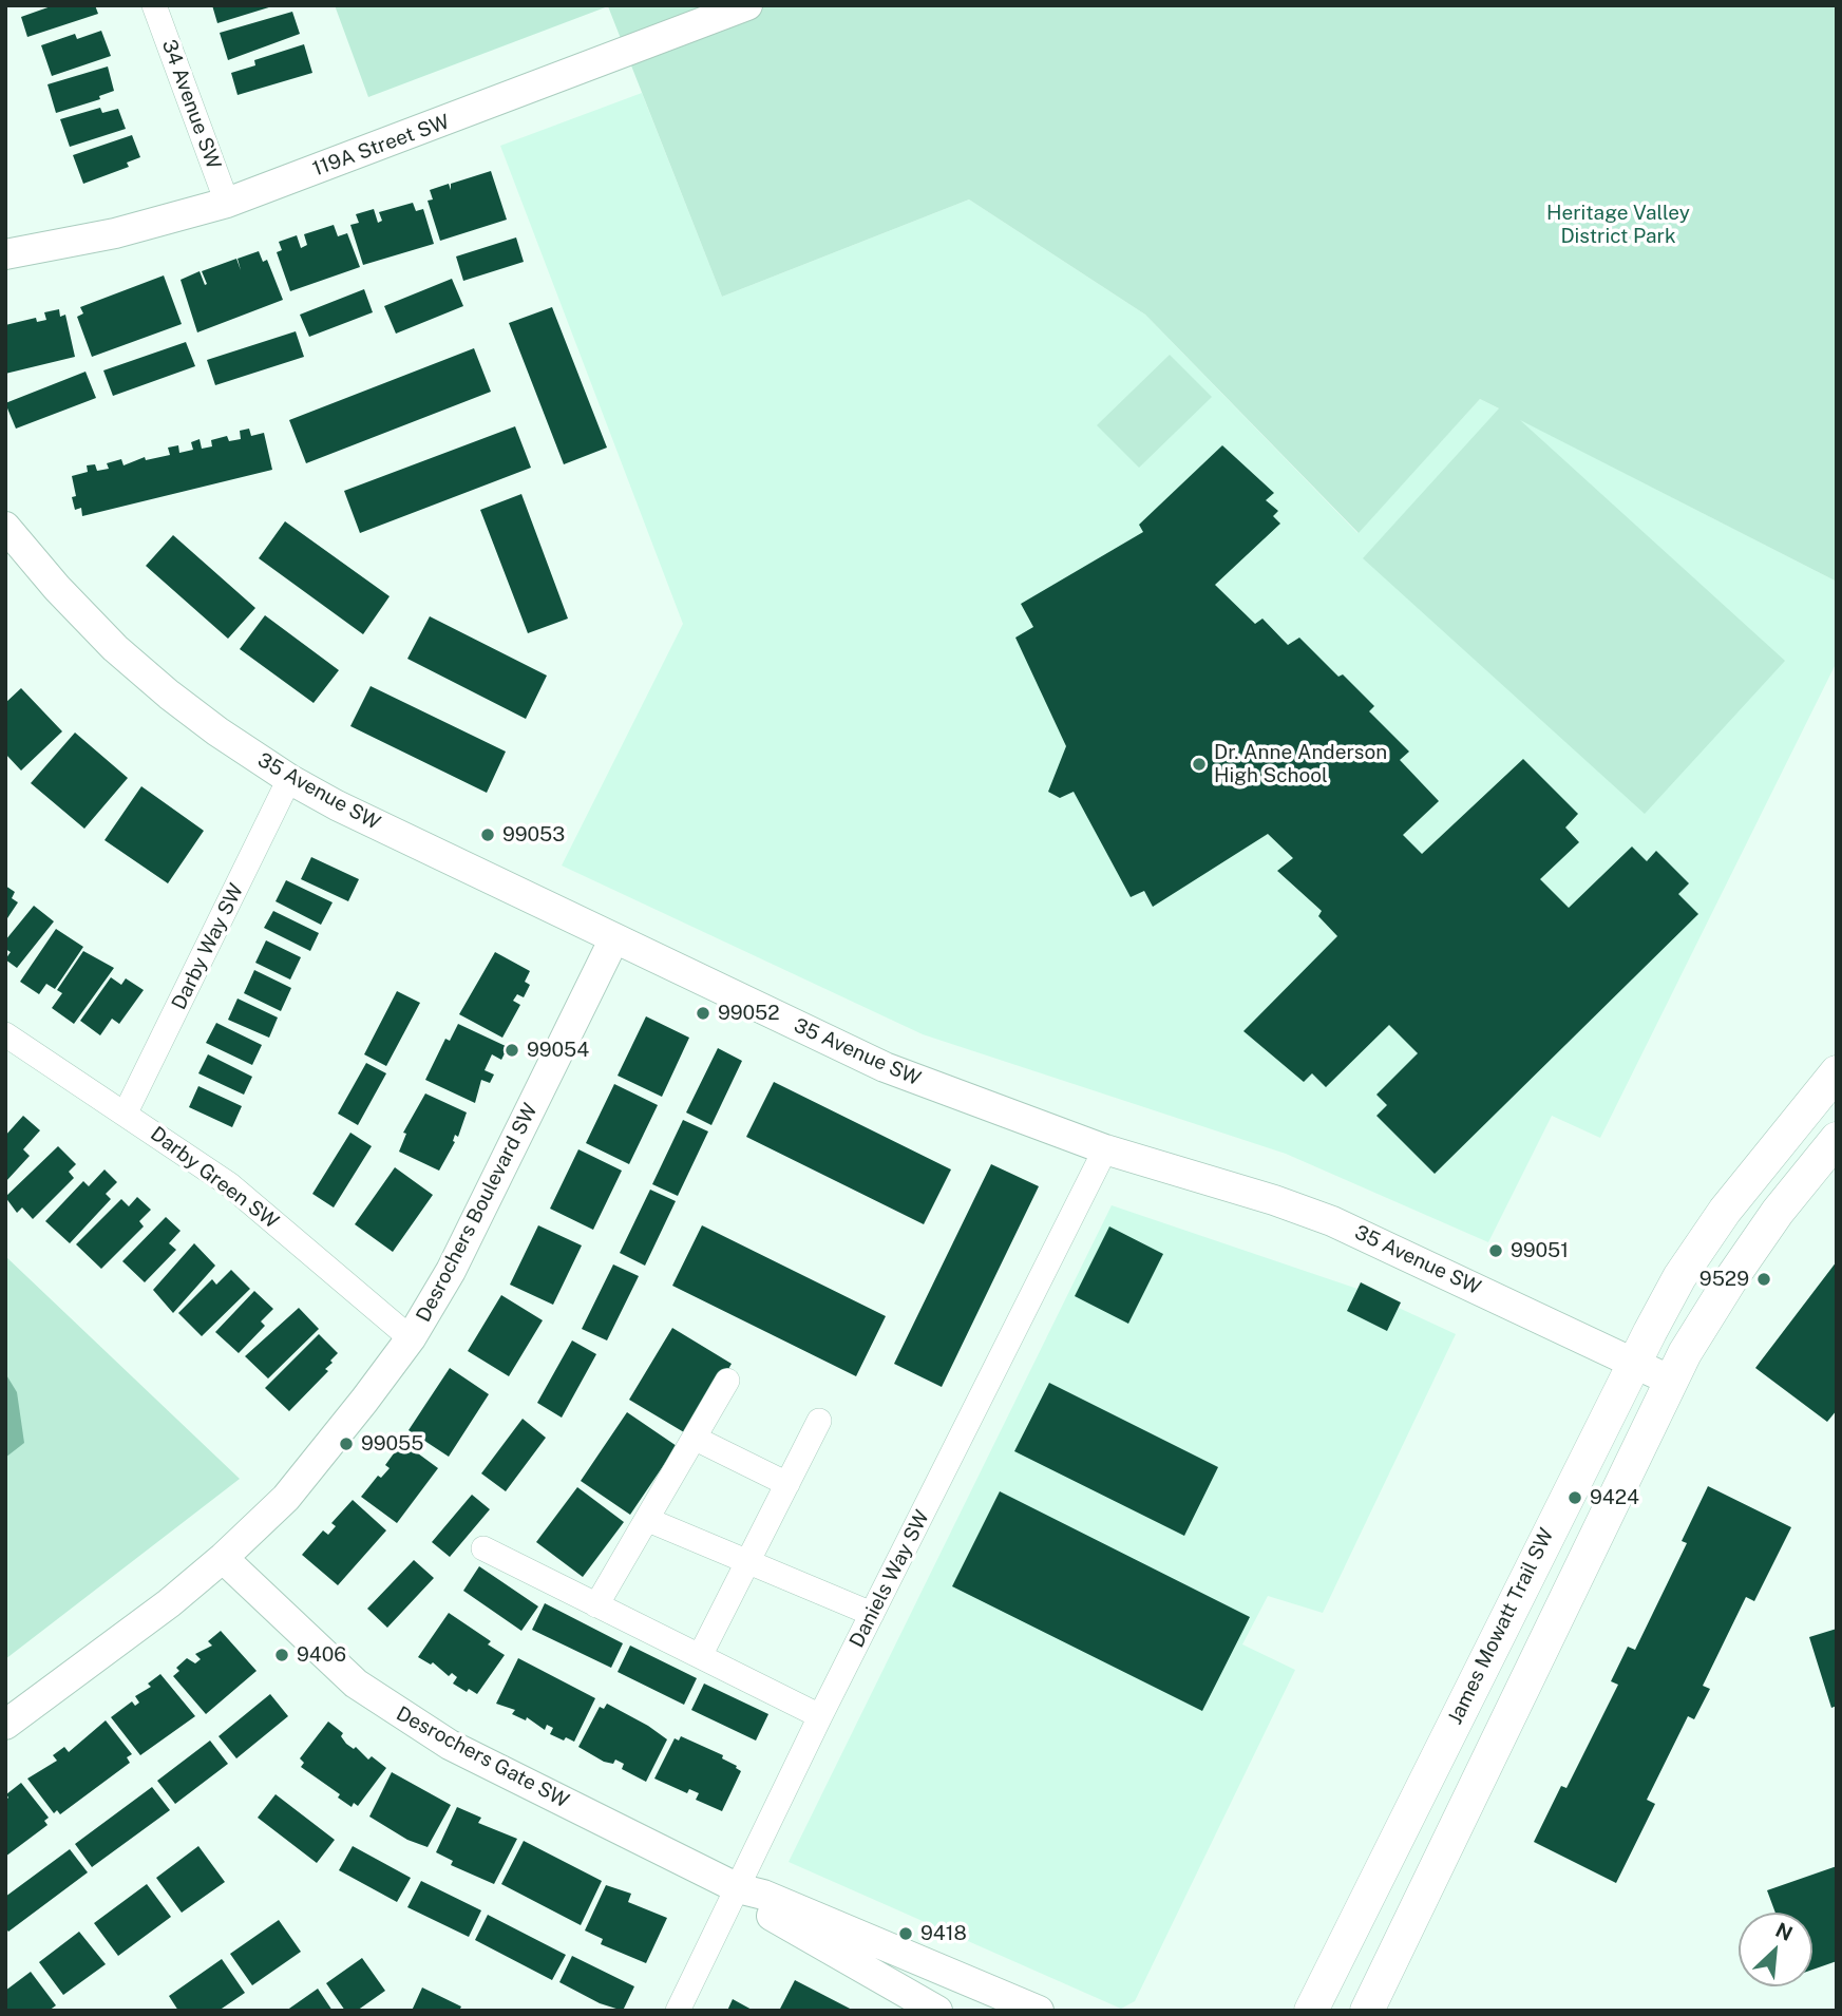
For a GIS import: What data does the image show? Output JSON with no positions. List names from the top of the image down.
{
  "streets": {
    "main road": ["James Mowatt Trail SW"],
    "street": [
      "34 Avenue SW",
      "119A Street SW",
      "35 Avenue SW",
      "Darby Way SW",
      "Darby Green SW",
      "Desrochers Boulevard SW",
      "Daniels Way SW",
      "Desrochers Gate SW"
    ]
  },
  "crossings": [
    ["34 Avenue SW", "119A Street SW"],
    ["35 Avenue SW", "Darby Way SW"],
    ["35 Avenue SW", "Desrochers Boulevard SW"],
    ["35 Avenue SW", "Daniels Way SW"],
    ["35 Avenue SW", "James Mowatt Trail SW"],
    ["Darby Way SW", "Darby Green SW"],
    ["Darby Green SW", "Desrochers Boulevard SW"],
    ["Desrochers Boulevard SW", "Desrochers Gate SW"],
    ["Daniels Way SW", "Desrochers Gate SW"]
  ],
  "parks": ["Heritage Valley District Park"],
  "places": [
    "Dr. Anne Anderson High School",
    "99053",
    "99052",
    "99054",
    "99051",
    "9529",
    "99055",
    "9424",
    "9406",
    "9418"
  ],
  "north": "top right"
}
